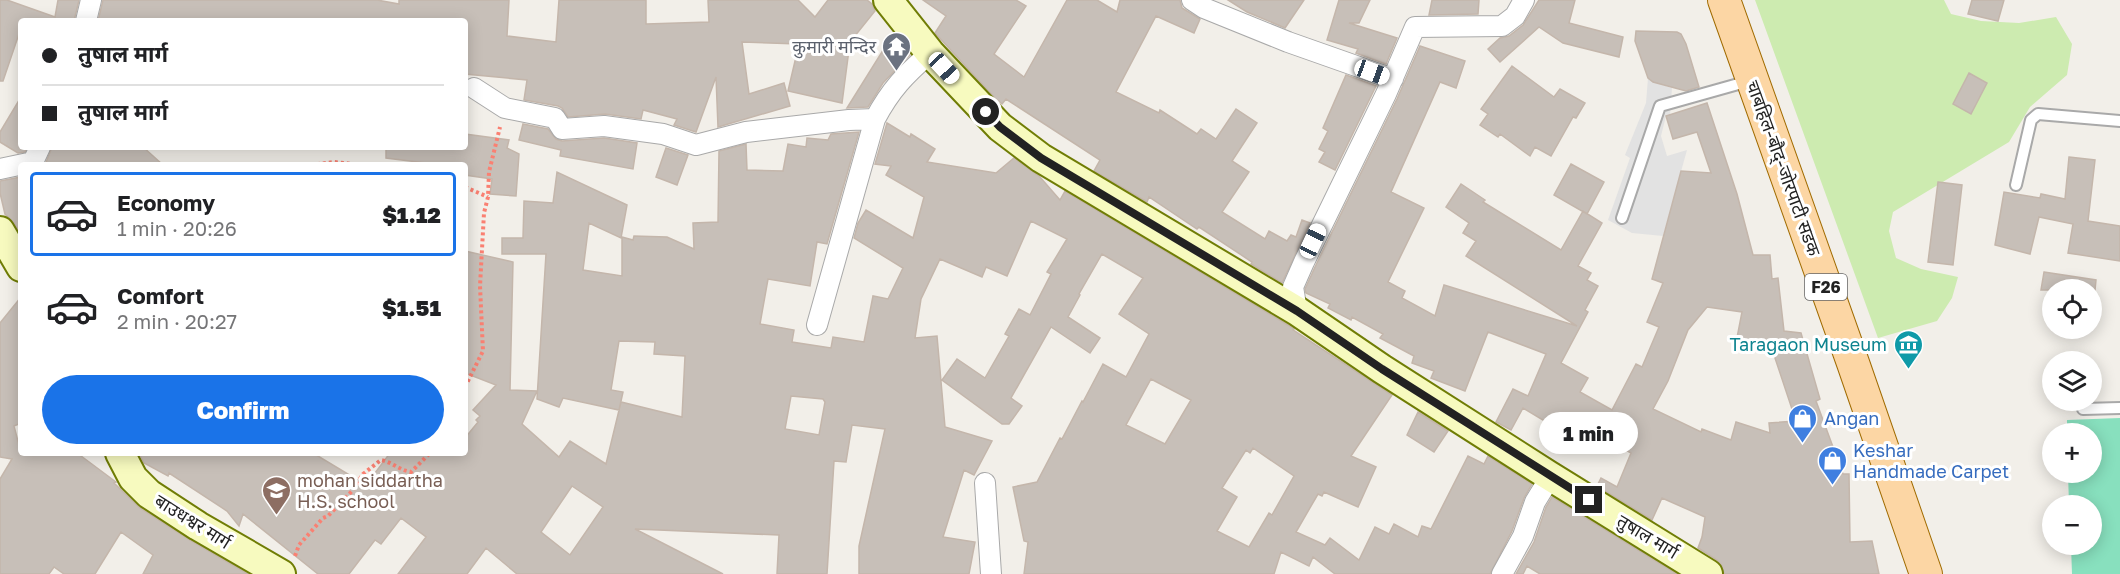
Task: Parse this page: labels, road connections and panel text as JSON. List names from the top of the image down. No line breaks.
{"streets":{"main road":["चाबहिल-बौद्-जोरपाटी सडक","F26"],"street":["बाउधश्वर मार्ग","तुषाल मार्ग"]},"places":{"temple":["कुमारी मन्दिर"],"museum":["Taragaon Museum"],"shop":["Angan","Keshar Handmade Carpet"],"school or university":["mohan siddartha H.S. school"]},"page":{"banner":["तुषाल मार्ग","तुषाल मार्ग"],"list":[{"name":"Economy","note":"1 min · 20:26","value":"$1.12"},{"name":"Comfort","note":"2 min · 20:27","value":"$1.51"}],"map_buttons":["+","−"],"buttons":"Confirm","bubble":"1 min"}}
